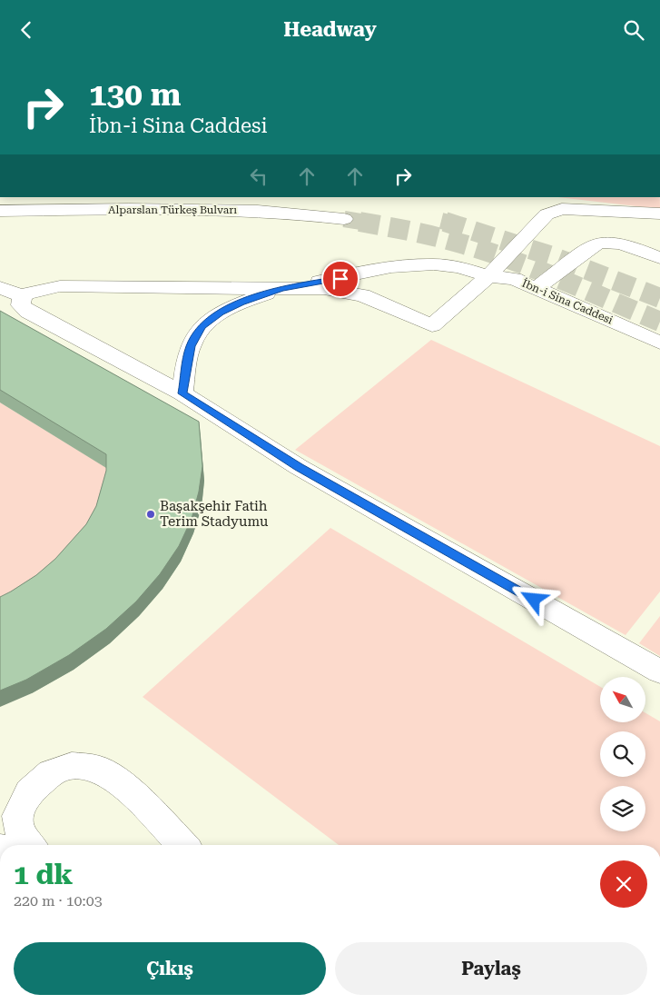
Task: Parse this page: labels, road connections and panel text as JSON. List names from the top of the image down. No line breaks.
{"streets":{"street":["Alparslan Türkeş Bulvarı","İbn-i Sina Caddesi"]},"places":["Başakşehir Fatih Terim Stadyumu"],"north":"top left","page":{"header":"Headway","turn":["130 m","İbn-i Sina Caddesi"],"heading":["1 dk","220 m · 10:03"],"buttons":["Çıkış","Paylaş"]}}
